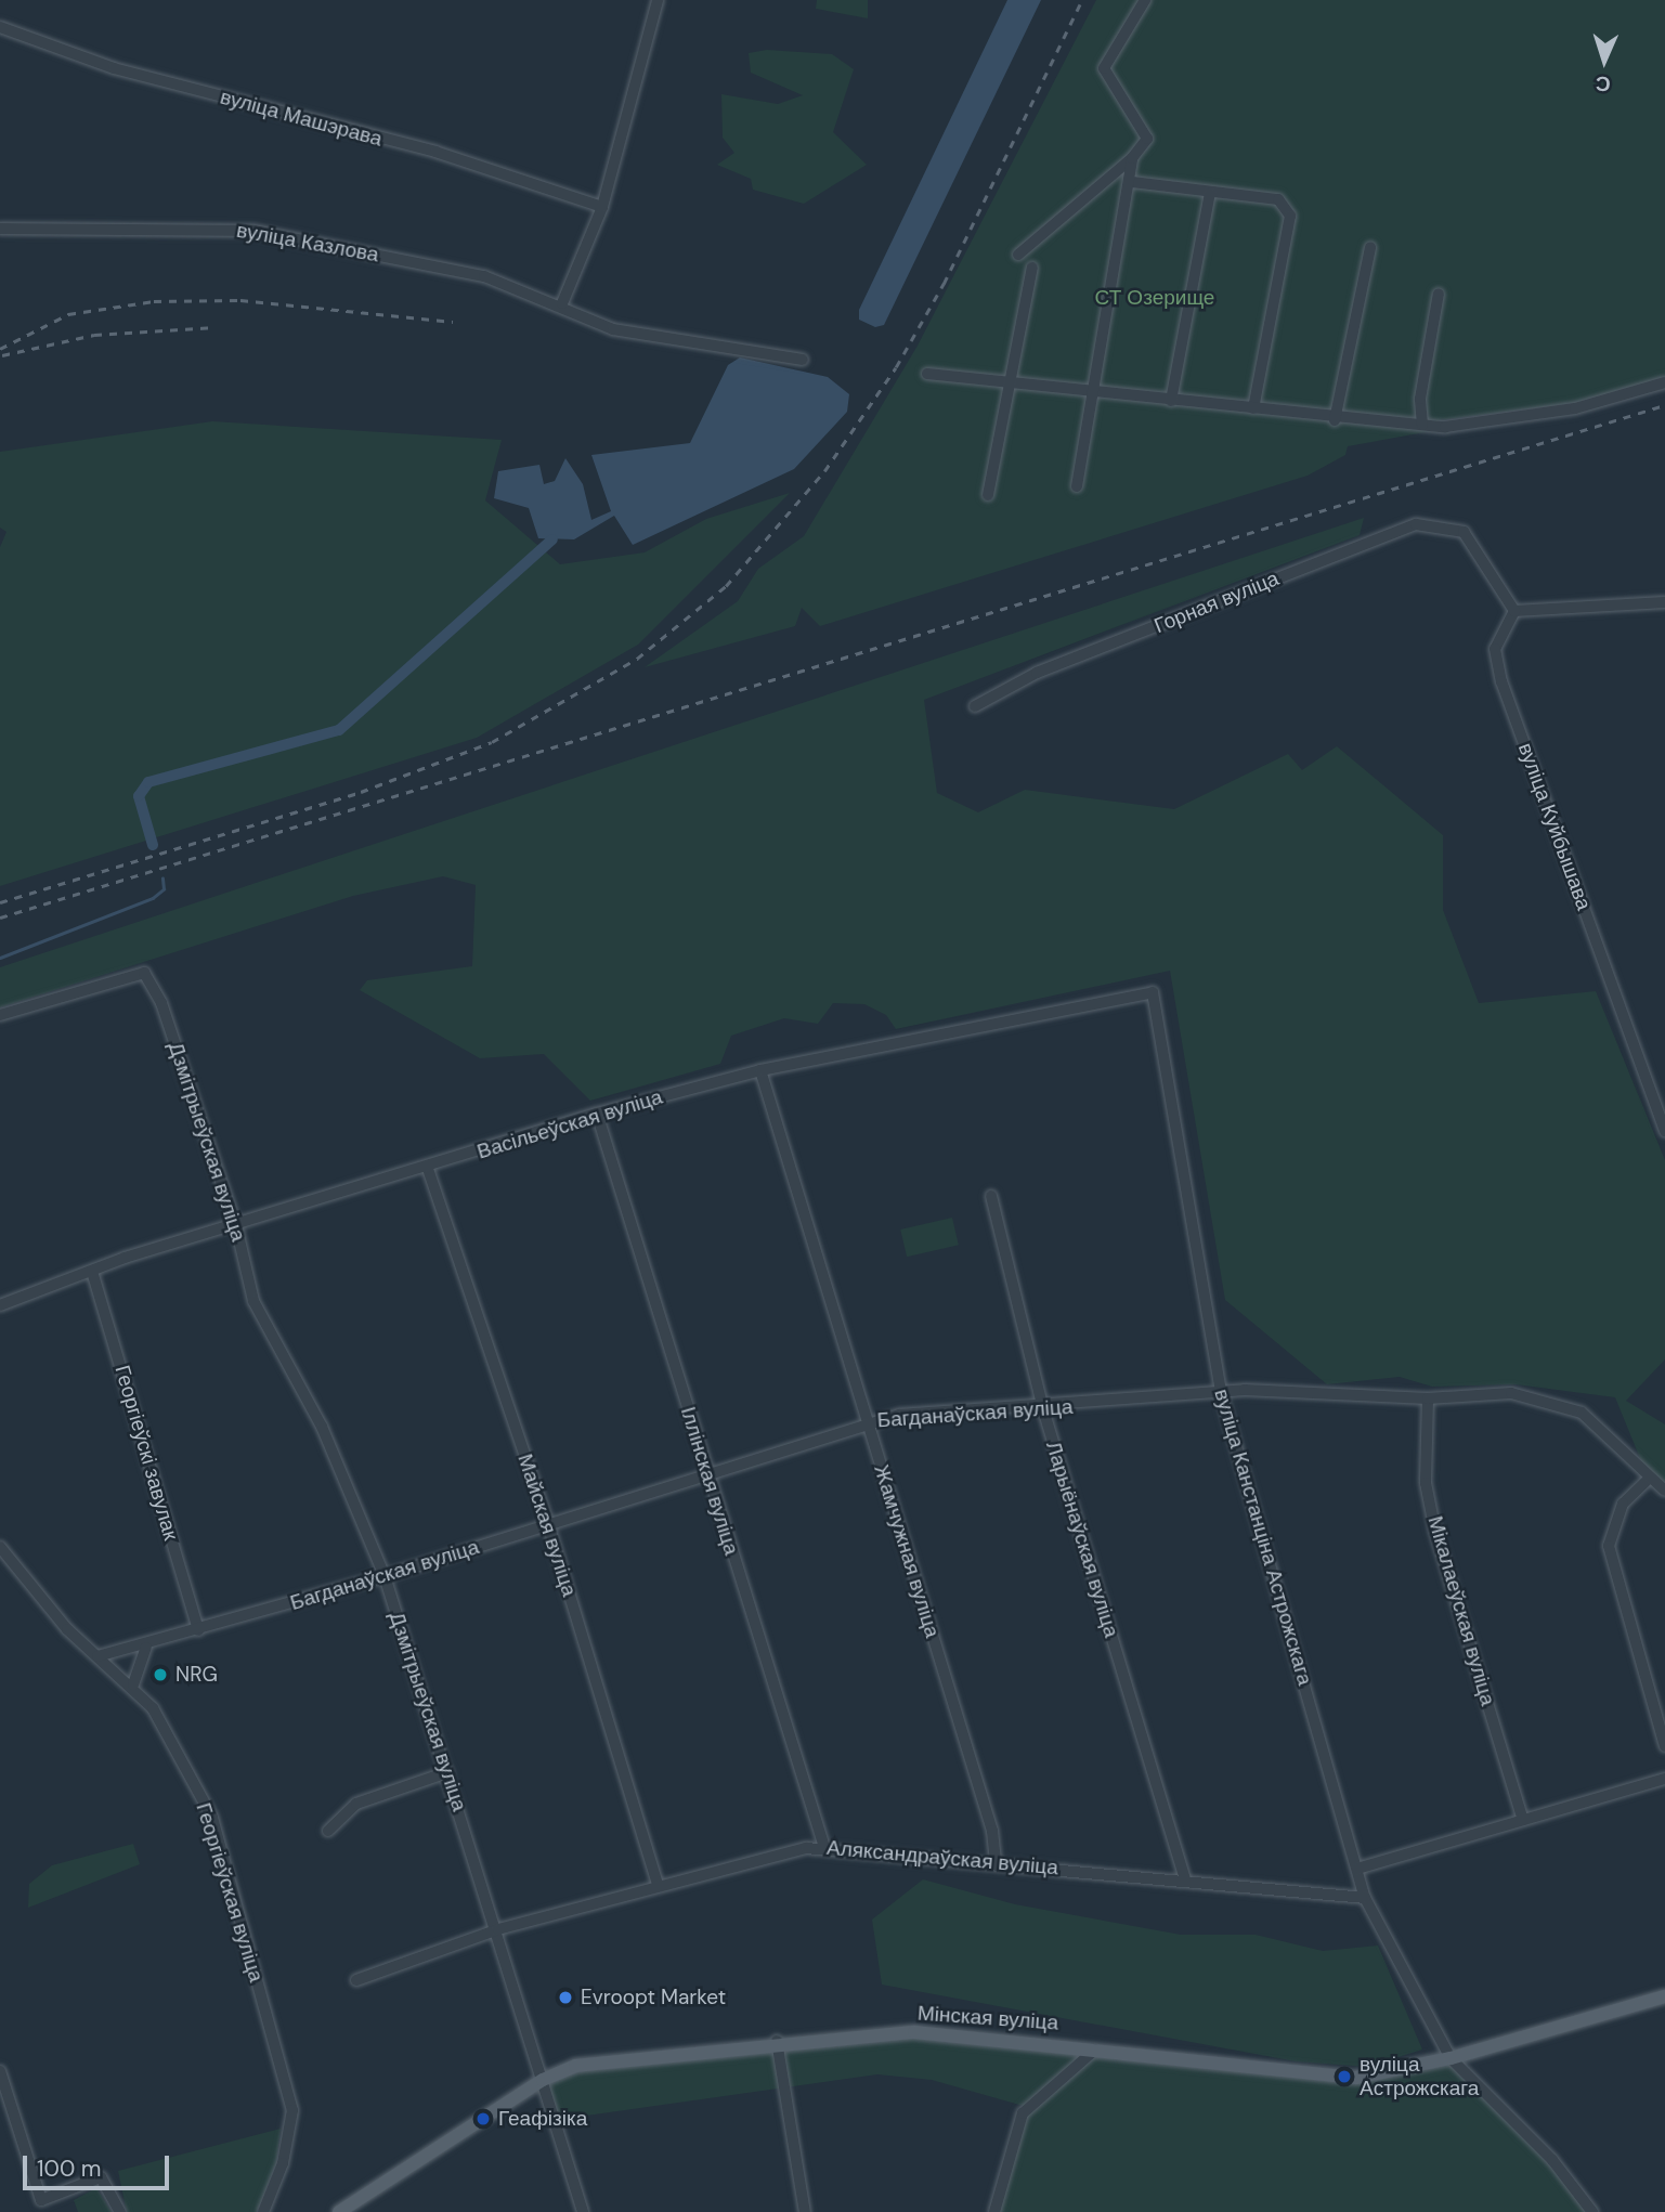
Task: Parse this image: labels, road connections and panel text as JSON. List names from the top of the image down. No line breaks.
{"streets":{"main road":["Мінская вуліца"],"street":["вуліца Машэрава","вуліца Казлова","Горная вуліца","вуліца Куйбышава","Васільеўская вуліца","Дзмітрыеўская вуліца","Багданаўская вуліца","Георгіеўскі завулак","Іллінская вуліца","Майская вуліца","вуліца Канстанціна Астрожскага","Ларыёнаўская вуліца","Жамчужная вуліца","Мікалаеўская вуліца","Аляксандраўская вуліца","Георгіеўская вуліца"]},"crossings":[["Горная вуліца","вуліца Куйбышава"],["Васільеўская вуліца","Дзмітрыеўская вуліца"],["Васільеўская вуліца","Георгіеўскі завулак"],["Васільеўская вуліца","Іллінская вуліца"],["Васільеўская вуліца","Майская вуліца"],["Васільеўская вуліца","вуліца Канстанціна Астрожскага"],["Васільеўская вуліца","Жамчужная вуліца"],["Дзмітрыеўская вуліца","Багданаўская вуліца"],["Дзмітрыеўская вуліца","Аляксандраўская вуліца"],["Дзмітрыеўская вуліца","Мінская вуліца"],["Багданаўская вуліца","Георгіеўскі завулак"],["Багданаўская вуліца","Іллінская вуліца"],["Багданаўская вуліца","Майская вуліца"],["Багданаўская вуліца","вуліца Канстанціна Астрожскага"],["Багданаўская вуліца","Ларыёнаўская вуліца"],["Багданаўская вуліца","Жамчужная вуліца"],["Багданаўская вуліца","Мікалаеўская вуліца"],["Багданаўская вуліца","Георгіеўская вуліца"],["Іллінская вуліца","Аляксандраўская вуліца"],["Майская вуліца","Аляксандраўская вуліца"],["вуліца Канстанціна Астрожскага","Аляксандраўская вуліца"],["вуліца Канстанціна Астрожскага","Мінская вуліца"],["Ларыёнаўская вуліца","Аляксандраўская вуліца"],["Жамчужная вуліца","Аляксандраўская вуліца"]],"parks":["СТ Озерище"],"places":["NRG","Evroopt Market","вуліца Астрожскага","Геафізіка"],"scale_bar":"100 m","north":"bottom"}
